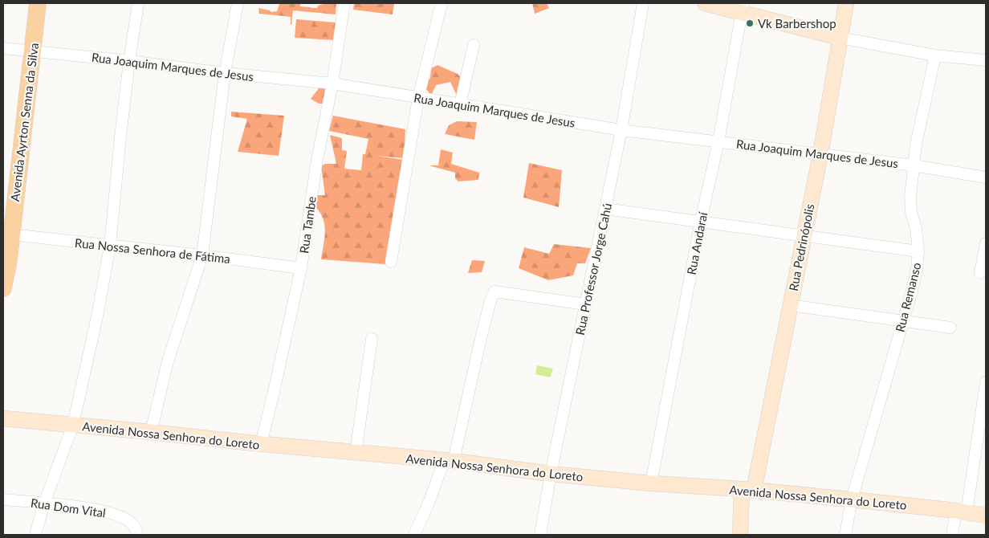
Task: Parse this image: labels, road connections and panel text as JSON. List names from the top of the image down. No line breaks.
{"streets":{"main road":["Avenida Ayrton Senna da Silva"],"street":["Rua Joaquim Marques de Jesus","Rua Tambe","Rua Andaraí","Rua Pedrinópolis","Rua Nossa Senhora de Fátima","Rua Professor Jorge Cahú","Rua Remanso","Avenida Nossa Senhora do Loreto","Rua Dom Vital"]},"crossings":[["Rua Joaquim Marques de Jesus","Avenida Ayrton Senna da Silva"],["Rua Joaquim Marques de Jesus","Rua Tambe"],["Rua Joaquim Marques de Jesus","Rua Andaraí"],["Rua Joaquim Marques de Jesus","Rua Pedrinópolis"],["Rua Joaquim Marques de Jesus","Rua Professor Jorge Cahú"],["Rua Joaquim Marques de Jesus","Rua Remanso"],["Avenida Ayrton Senna da Silva","Rua Nossa Senhora de Fátima"],["Rua Tambe","Rua Nossa Senhora de Fátima"],["Rua Tambe","Avenida Nossa Senhora do Loreto"],["Rua Andaraí","Avenida Nossa Senhora do Loreto"],["Rua Pedrinópolis","Avenida Nossa Senhora do Loreto"],["Rua Professor Jorge Cahú","Avenida Nossa Senhora do Loreto"],["Rua Remanso","Avenida Nossa Senhora do Loreto"]],"places":["Vk Barbershop"]}
